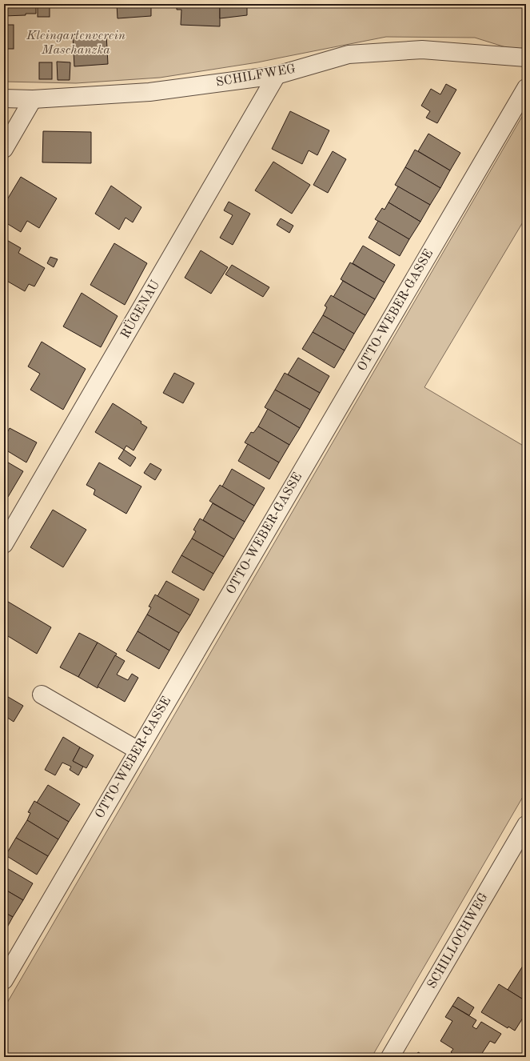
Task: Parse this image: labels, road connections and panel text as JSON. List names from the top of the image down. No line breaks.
{"streets":{"street":["SCHILFWEG","RÜGENAU","OTTO-WEBER-GASSE","SCHILLOCHWEG"]},"crossings":[["SCHILFWEG","RÜGENAU"]],"parks":["Kleingartenverein Maschanzka"]}
